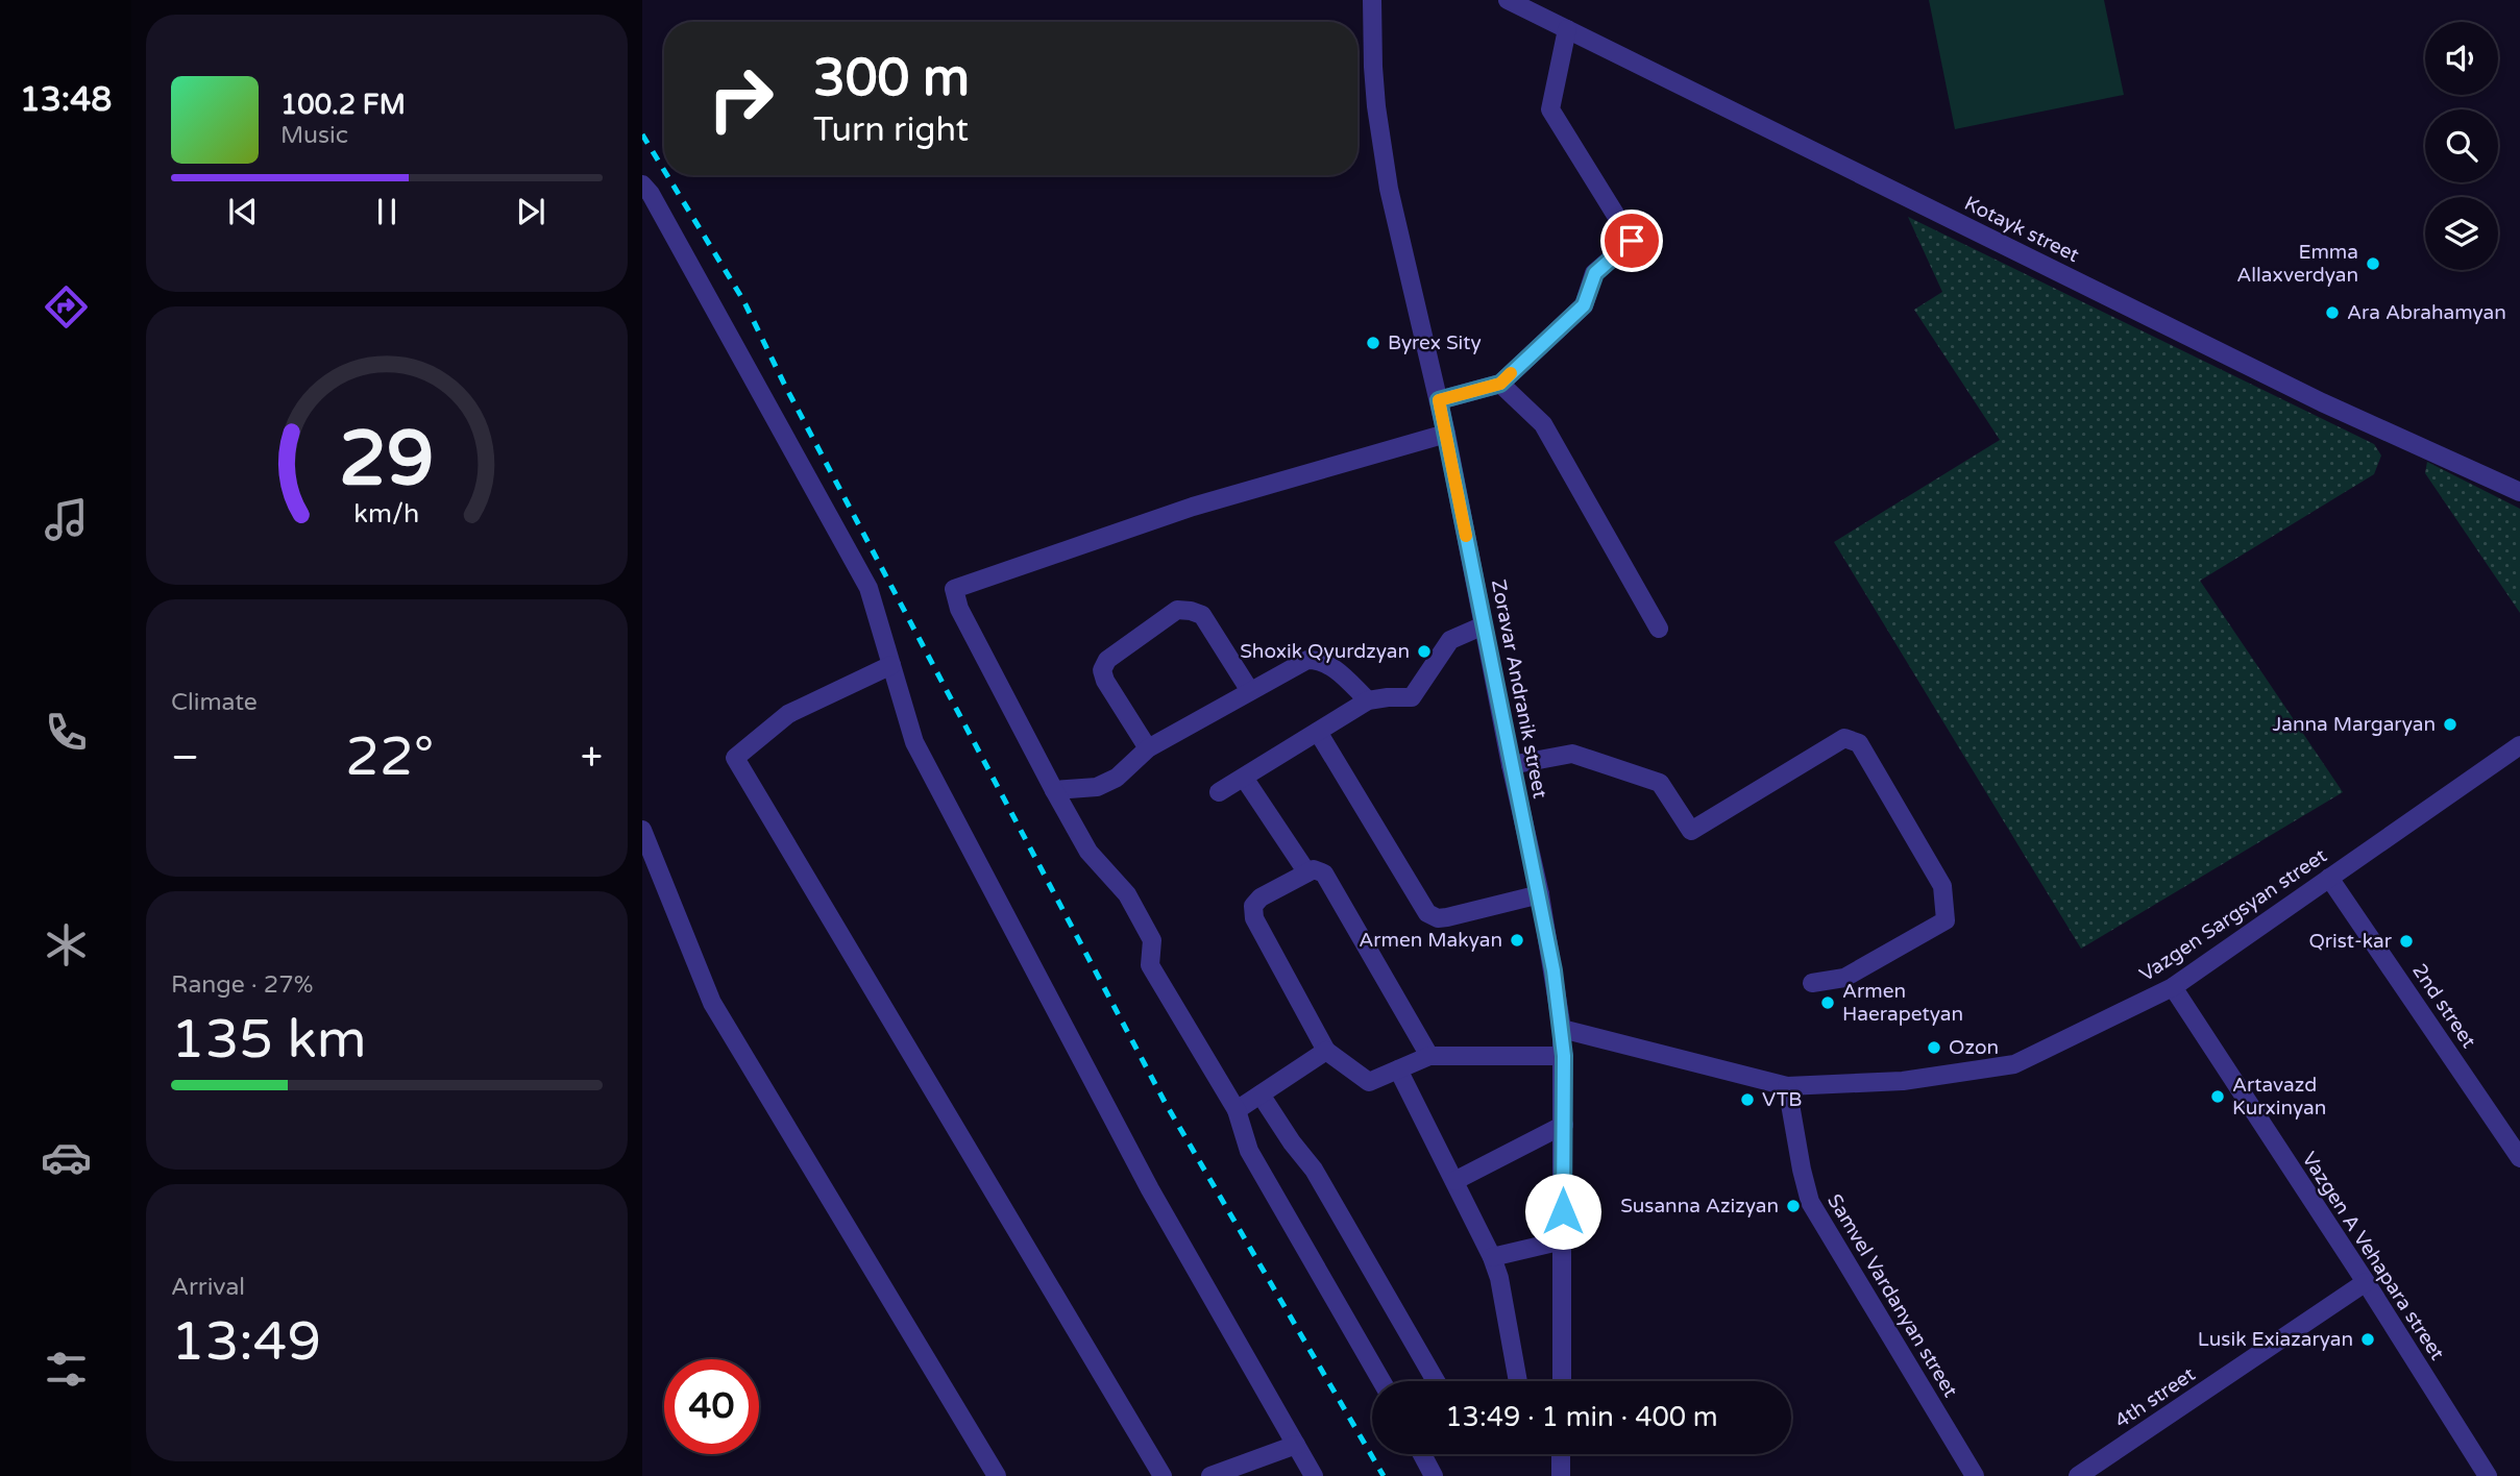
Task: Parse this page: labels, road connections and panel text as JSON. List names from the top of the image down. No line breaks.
{"streets":{"street":["Kotayk street","Zoravar Andranik street","Vazgen Sargsyan street","2nd street","Vazgen A Vehapara street","Samvel Vardanyan street","4th street"]},"crossings":[["Zoravar Andranik street","Vazgen Sargsyan street"],["Vazgen Sargsyan street","2nd street"],["Vazgen Sargsyan street","Vazgen A Vehapara street"],["Vazgen Sargsyan street","Samvel Vardanyan street"],["Vazgen A Vehapara street","4th street"]],"places":["Emma Allaxverdyan","Ara Abrahamyan","Byrex Sity","Shoxik Qyurdzyan","Janna Margaryan","Armen Makyan","Qrist-kar","Armen Haerapetyan","Ozon","Artavazd Kurxinyan","VTB","Susanna Azizyan","Lusik Exiazaryan"],"page":{"tabs":"13:48","turn":["300 m","Turn right"],"song":["100.2 FM","Music"],"tile":["Climate",["Range · 27%","135 km"],["Arrival","13:49"]],"heat":["−","22°","+"],"limit":"40","trip":"13:49 · 1 min · 400 m","gauge":["29","km/h"]}}
